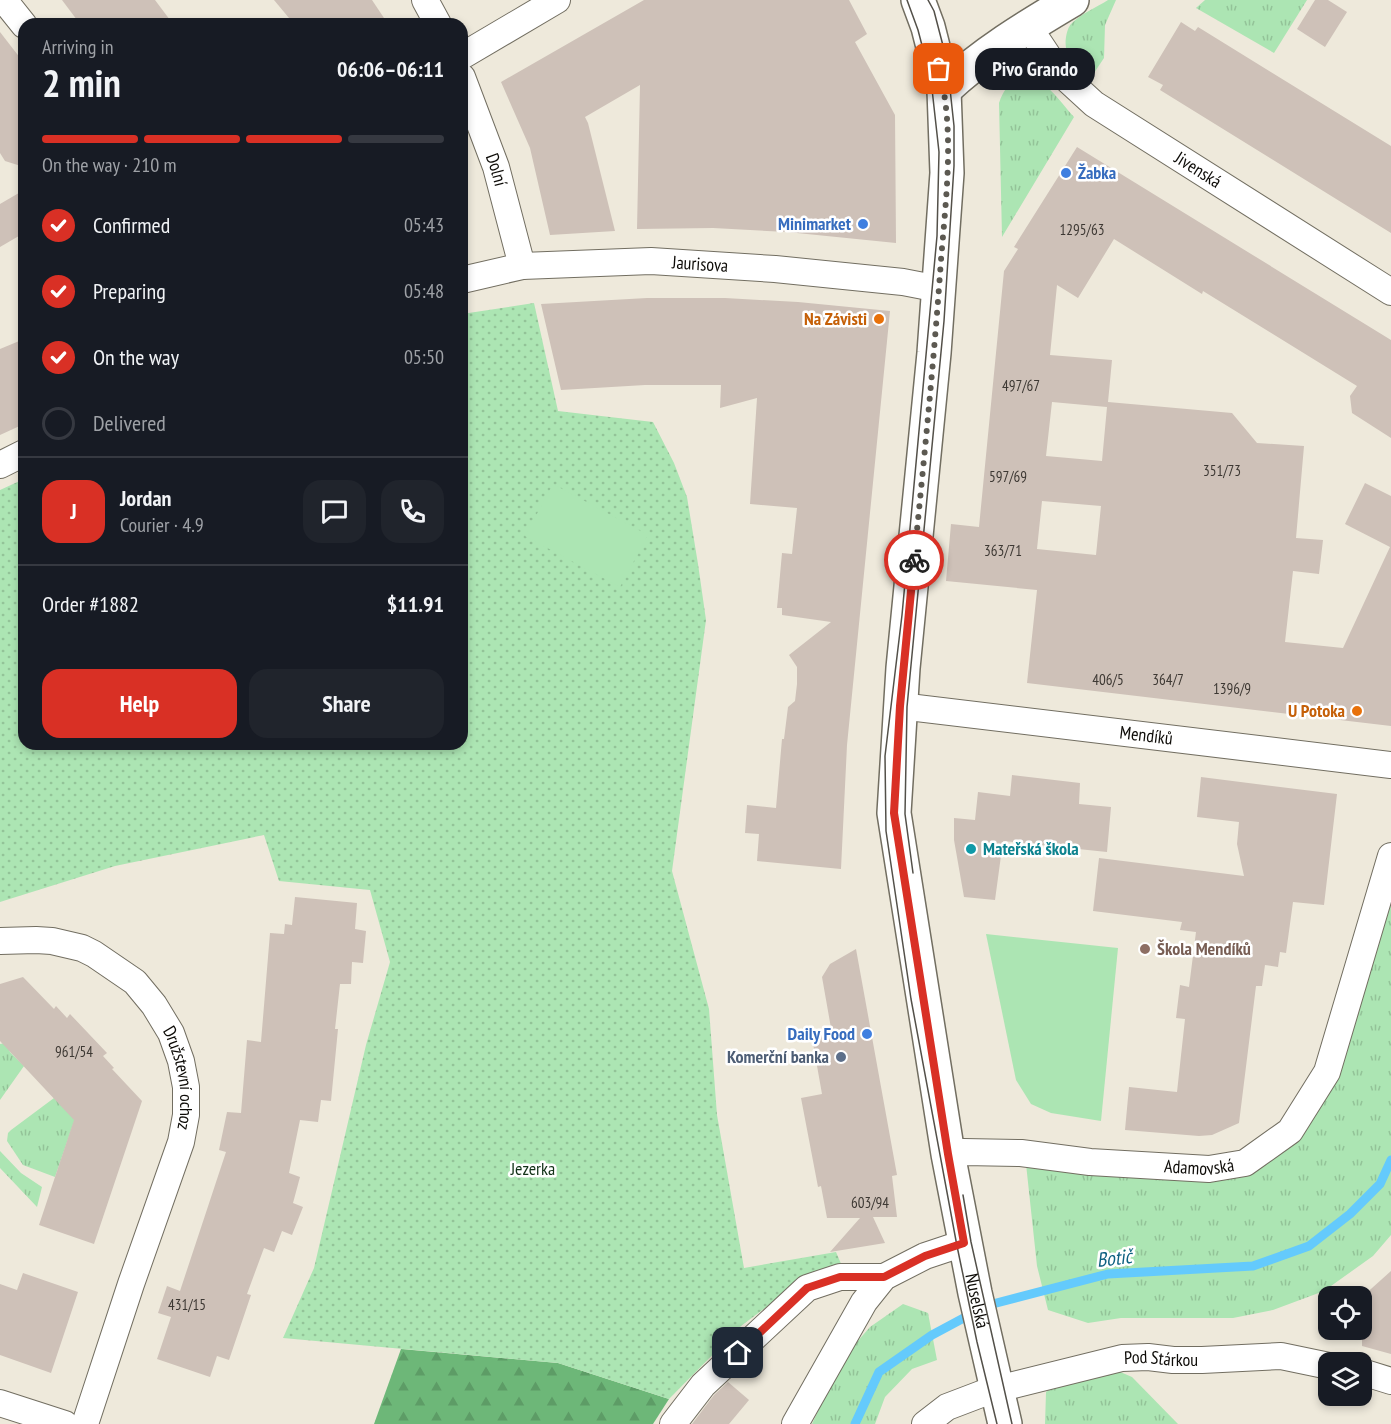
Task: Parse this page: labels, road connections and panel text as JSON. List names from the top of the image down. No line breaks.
{"streets":{"street":["Dolní","Jivenská","Jaurisova","Mendíků","Družstevní ochoz","Adamovská","Nuselská","Pod Stárkou"]},"crossings":[["Dolní","Jaurisova"],["Jaurisova","Nuselská"],["Mendíků","Nuselská"],["Adamovská","Nuselská"],["Nuselská","Pod Stárkou"]],"water":["Botič"],"parks":["Jezerka"],"places":["Pivo Grando","Žabka","Minimarket","Na Závisti","U Potoka","Mateřská škola","Škola Mendíků","Daily Food","Komerční banka"],"house_numbers":["1295/63","497/67","351/73","597/69","363/71","406/5","364/7","1396/9","961/54","603/94","431/15"],"page":{"heading":["2 min","Arriving in","06:06–06:11"],"panel":["Jordan","Courier · 4.9","Order #1882","$11.91"],"bubble":"Pivo Grando","bar":"On the way · 210 m","list":[["Confirmed","05:43"],["Preparing","05:48"],["On the way","05:50"],"Delivered"],"round":"J","buttons":["Help","Share"]}}
